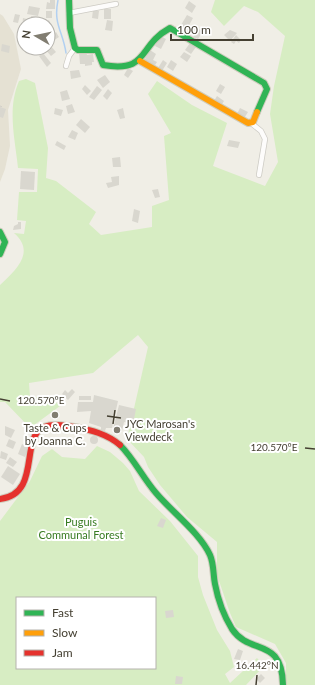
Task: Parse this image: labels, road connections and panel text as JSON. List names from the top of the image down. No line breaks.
{"parks":["Puguis Communal Forest"],"places":["Taste & Cups by Joanna C.","JYC Marosan's Viewdeck"],"legend":["Fast","Slow","Jam"],"scale_bar":"100 m","north":"left","coordinates":["120.570°E","16.442°N"]}
